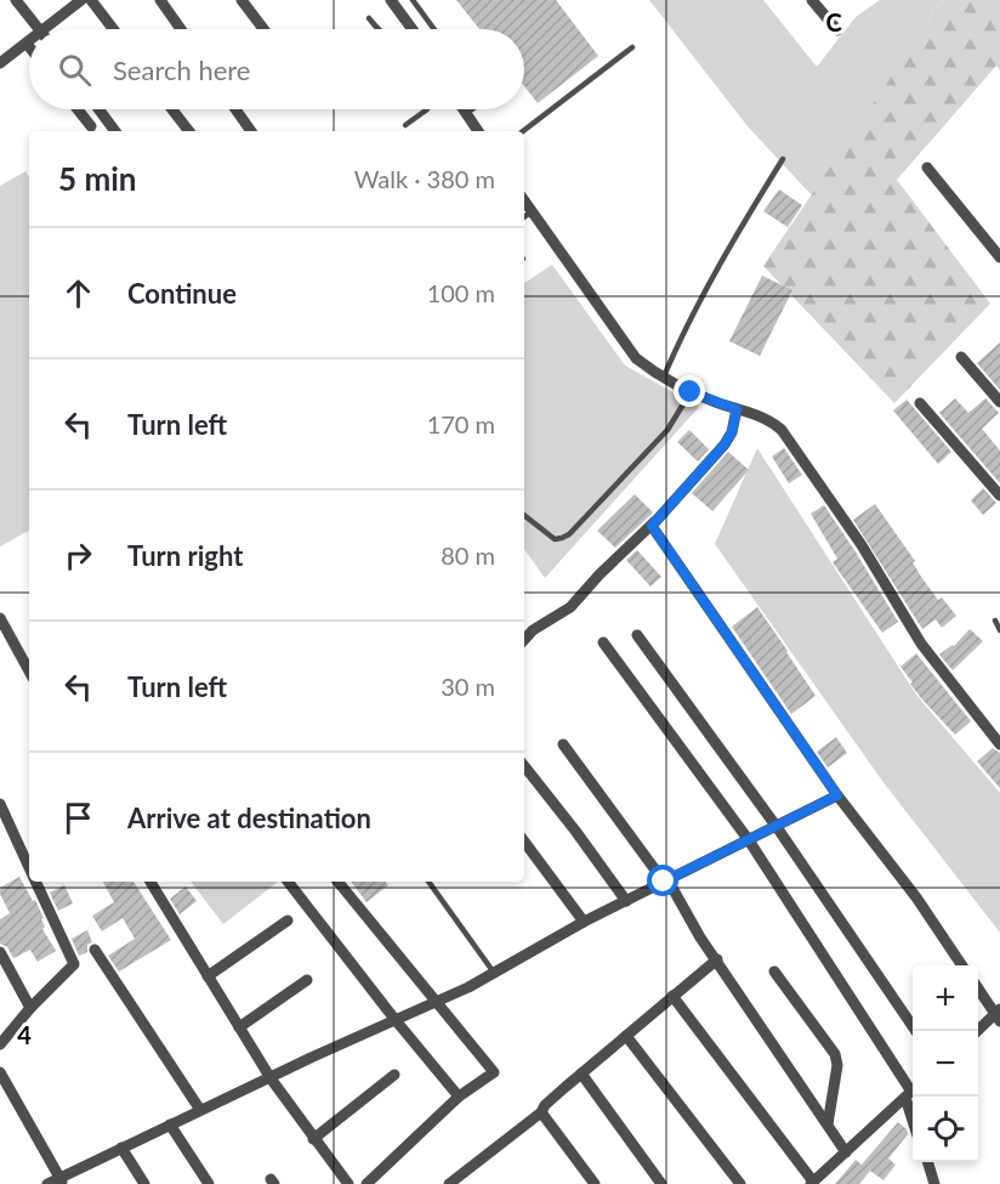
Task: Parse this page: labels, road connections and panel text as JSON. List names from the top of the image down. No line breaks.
{"page":{"search":"Search here","heading":["5 min","Walk · 380 m"],"list":[["Continue","100 m"],["Turn left","170 m"],["Turn right","80 m"],["Turn left","30 m"],"Arrive at destination"],"map_buttons":["+","−"]},"grid":{"columns":["C"],"rows":["4"]}}
